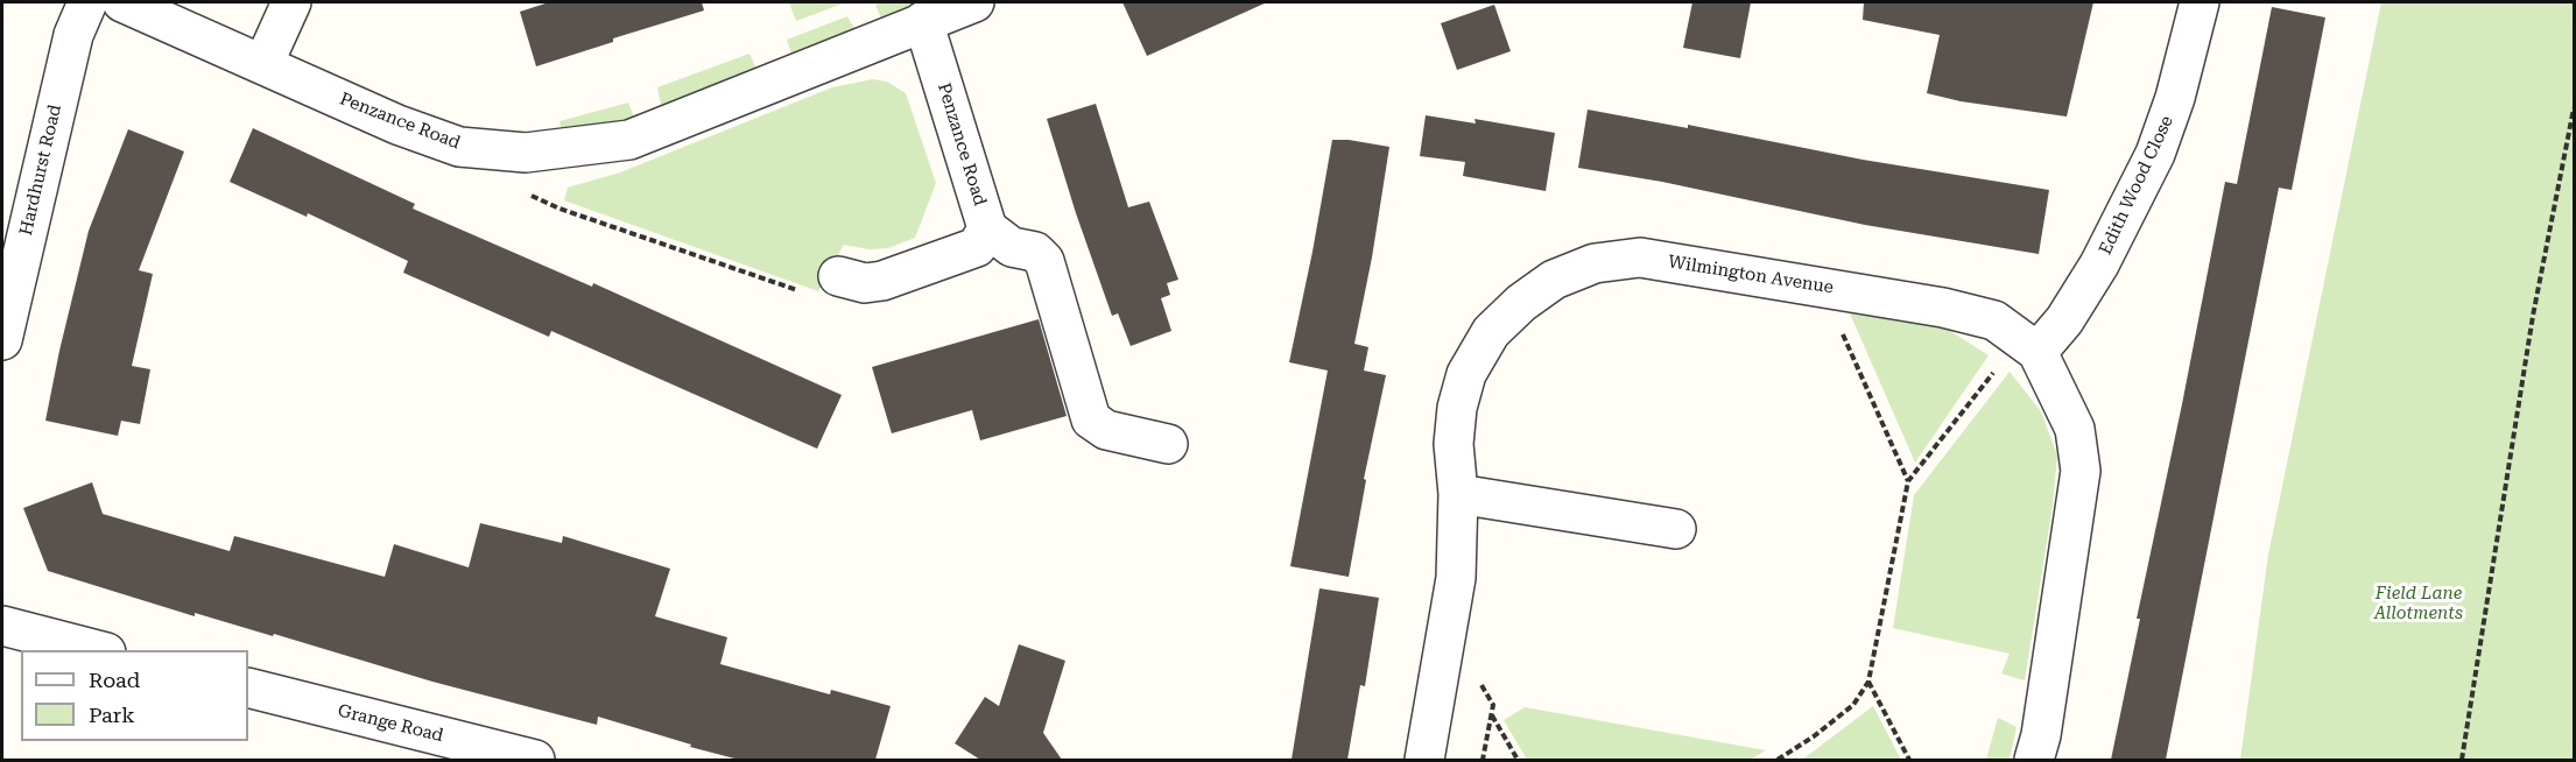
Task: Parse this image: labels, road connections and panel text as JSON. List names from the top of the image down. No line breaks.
{"streets":{"street":["Penzance Road","Hardhurst Road","Edith Wood Close","Wilmington Avenue","Grange Road"]},"crossings":[["Edith Wood Close","Wilmington Avenue"]],"parks":["Field Lane Allotments"],"legend":["Road","Park"]}
